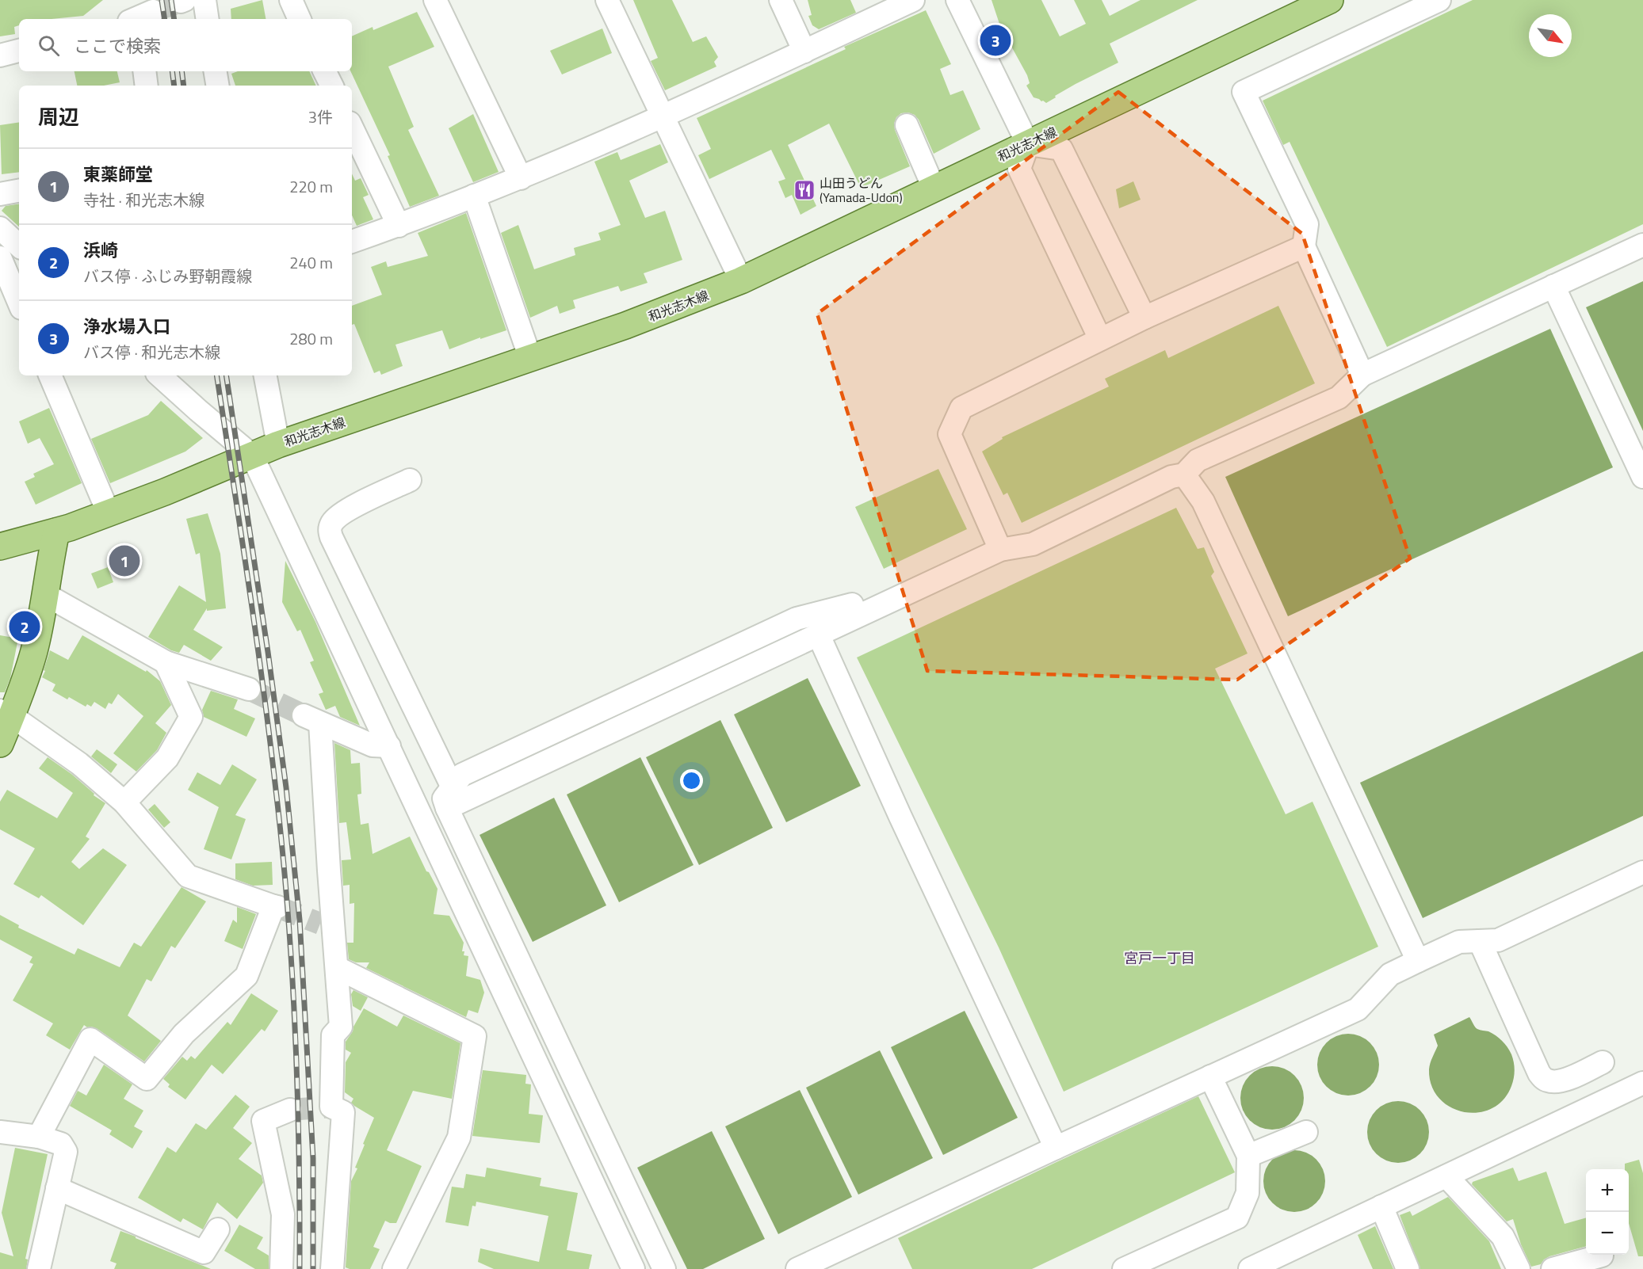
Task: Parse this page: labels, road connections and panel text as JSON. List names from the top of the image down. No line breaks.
{"streets":{"main road":["和光志木線"]},"districts":["宮戸一丁目"],"places":{"restaurant":["山田うどん (Yamada-Udon)"]},"north":"bottom right","page":{"search":"ここで検索","pins":["3","1","2"],"heading":["周辺","3件"],"list":[{"mark":"1","name":"東薬師堂","note":"寺社 · 和光志木線","value":"220 m"},{"mark":"2","name":"浜崎","note":"バス停 · ふじみ野朝霞線","value":"240 m"},{"mark":"3","name":"浄水場入口","note":"バス停 · 和光志木線","value":"280 m"}],"map_buttons":["+","−"]}}
